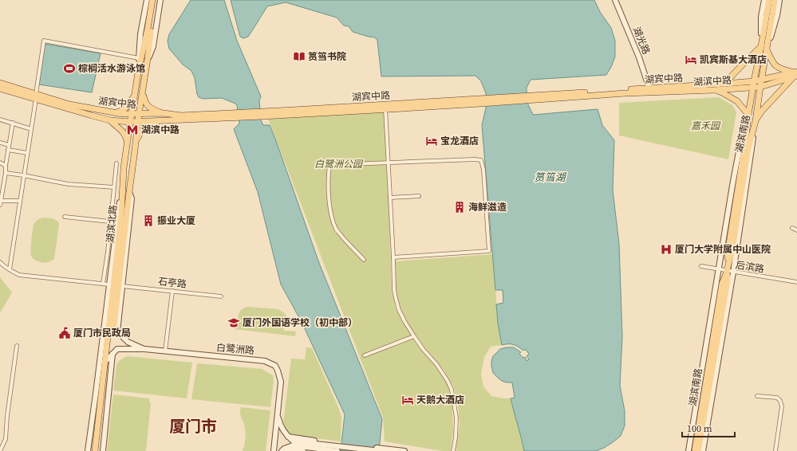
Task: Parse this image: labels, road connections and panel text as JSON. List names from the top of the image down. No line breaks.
{"streets":{"main road":["湖光路","湖宾中路","湖滨中路","湖滨南路","湖滨北路","白鹭洲路"],"street":["后滨路","石亭路"]},"crossings":[["湖光路","湖宾中路"],["湖宾中路","湖滨中路"],["湖宾中路","湖滨南路"],["湖宾中路","湖滨北路"],["湖滨中路","湖滨南路"],["湖滨南路","后滨路"],["湖滨北路","白鹭洲路"]],"districts":["厦门市"],"water":["筼筜湖"],"parks":["嘉禾园","白鹭洲公园"],"places":{"library":["筼筜书院"],"hotel":["凯宾斯基大酒店","宝龙酒店","天鹅大酒店"],"sports":["棕榈活水游泳馆"],"metro station":["湖滨中路"],"building":["海鲜滋造","振业大厦"],"hospital":["厦门大学附属中山医院"],"school or university":["厦门外国语学校（初中部）"],"public building":["厦门市民政局"]},"scale_bar":"100 m"}
